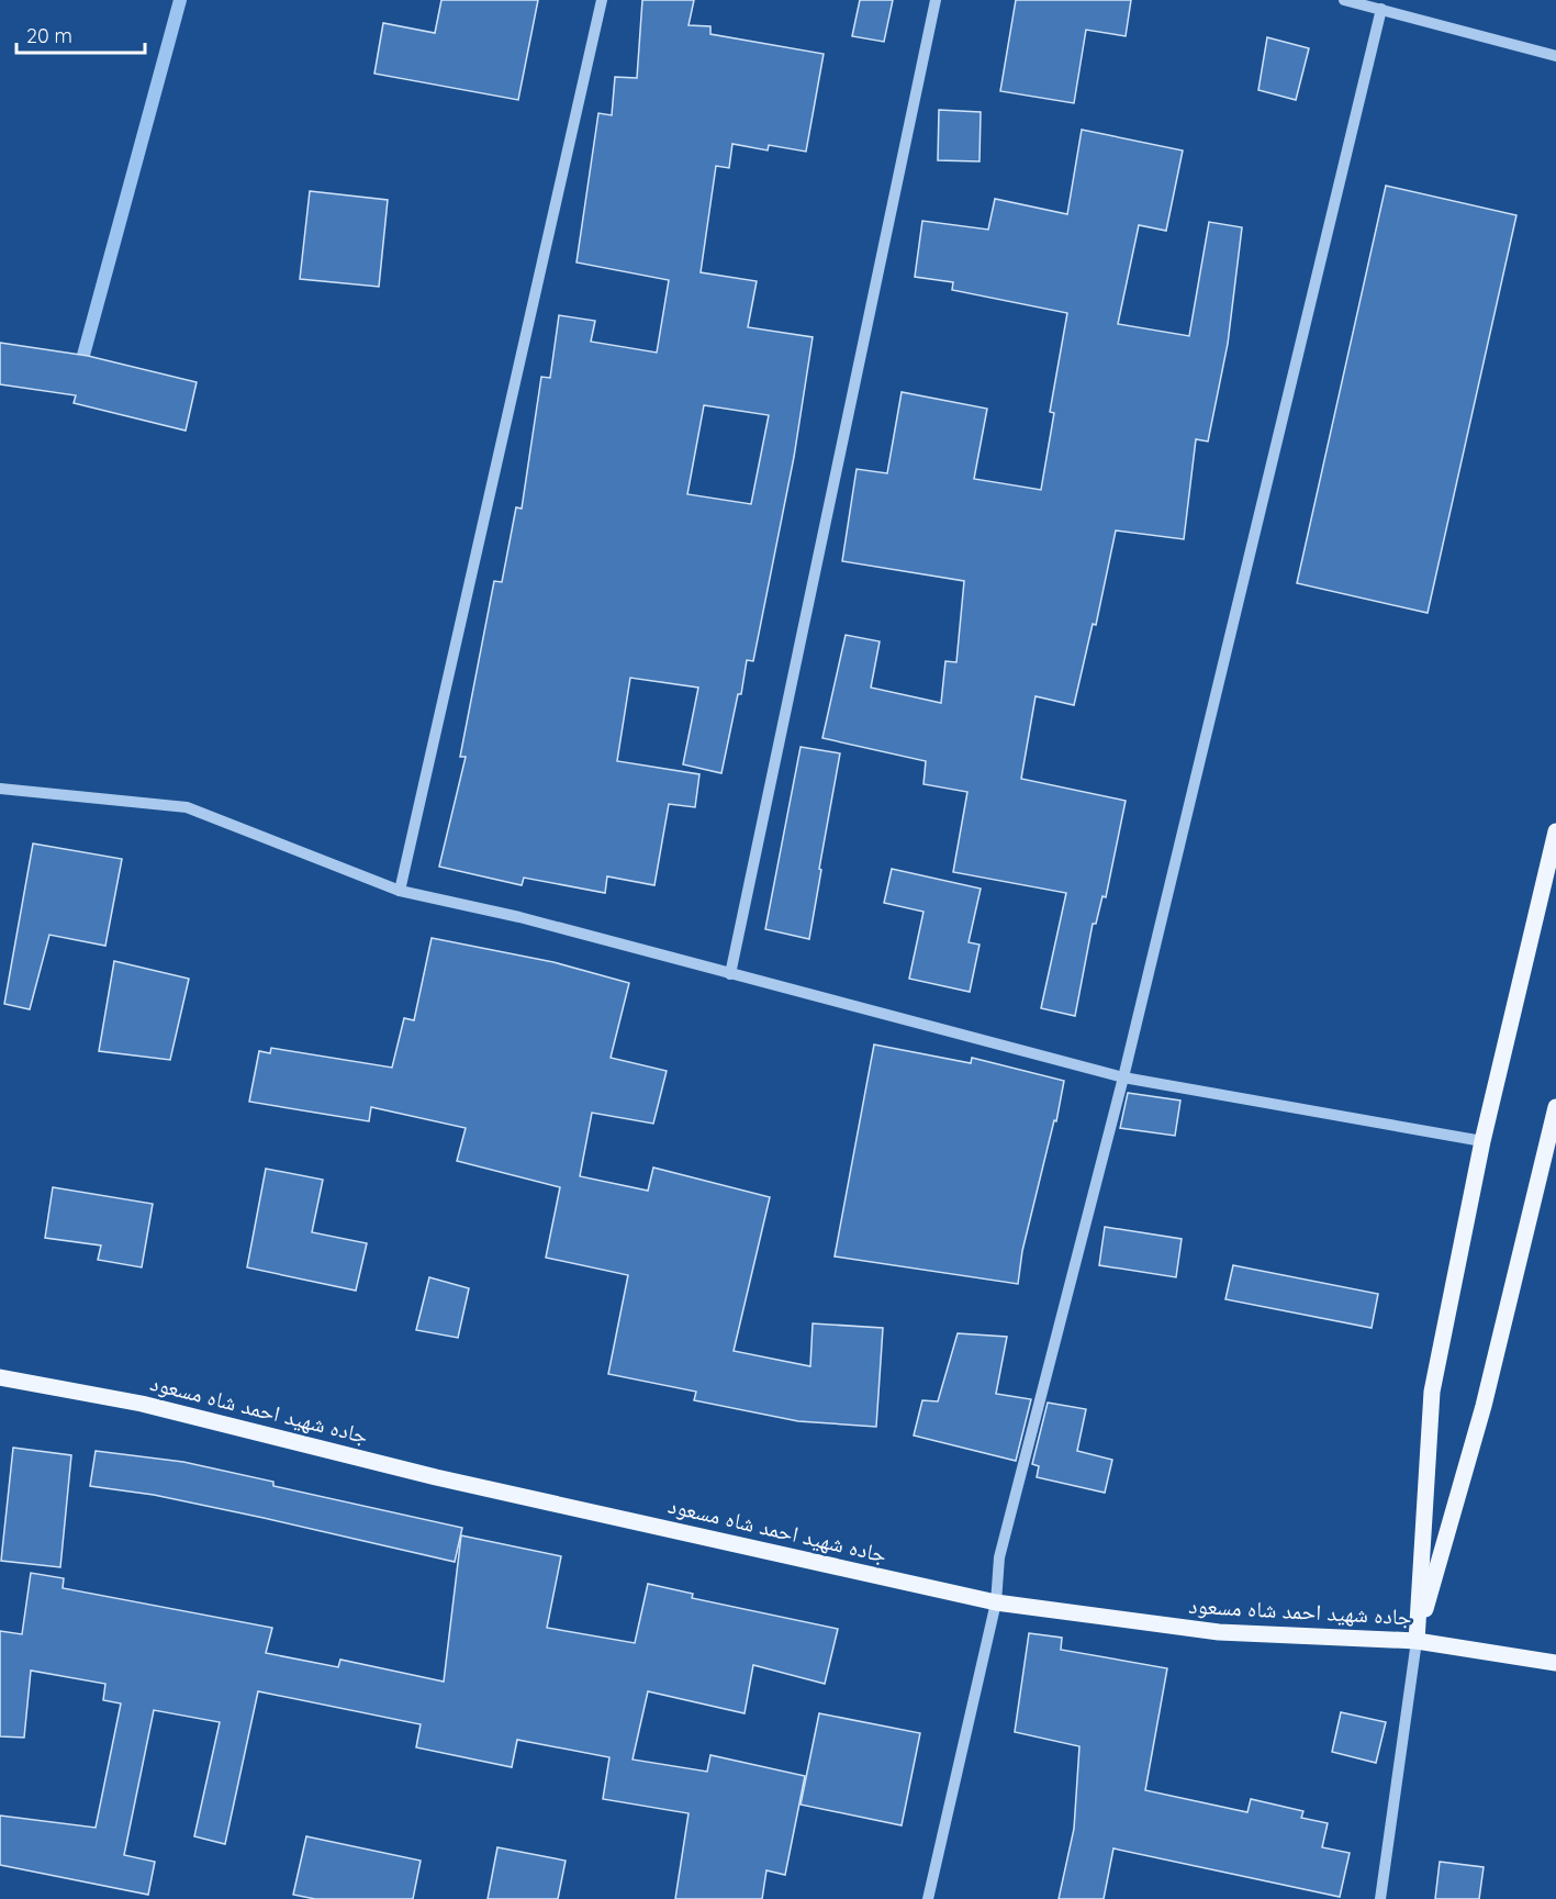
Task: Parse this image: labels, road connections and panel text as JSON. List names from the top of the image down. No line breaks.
{"streets":{"main road":["جاده شهيد احمد شاه مسعود"]},"scale_bar":"20 m"}
